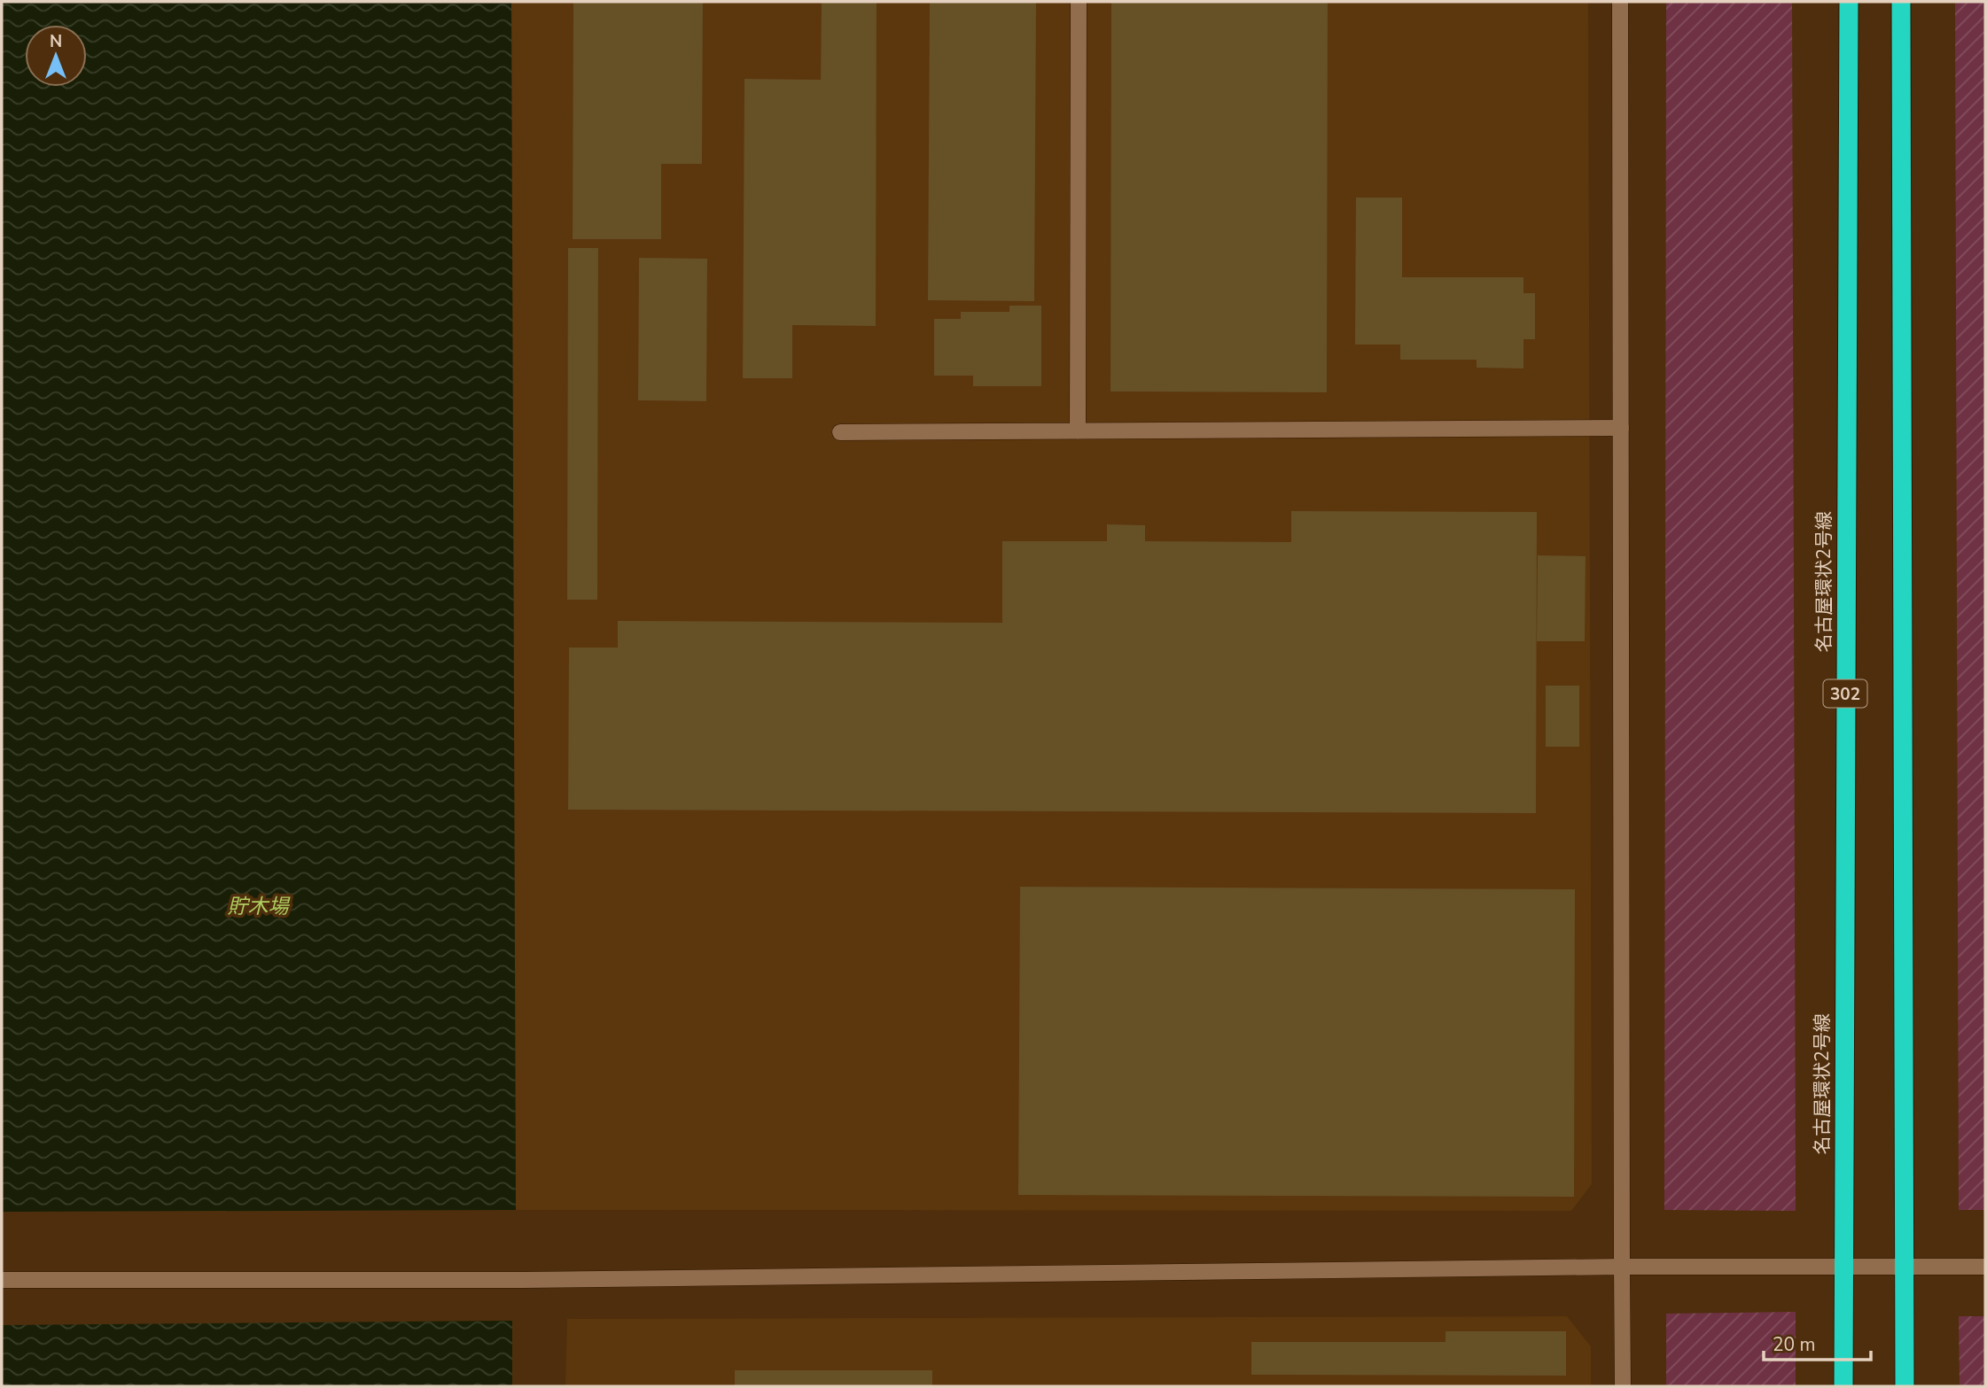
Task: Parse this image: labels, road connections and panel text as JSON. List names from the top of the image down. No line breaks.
{"streets":{"highway":["名古屋環状2号線","302"]},"water":["貯木場"],"scale_bar":"20 m","north":"top"}
